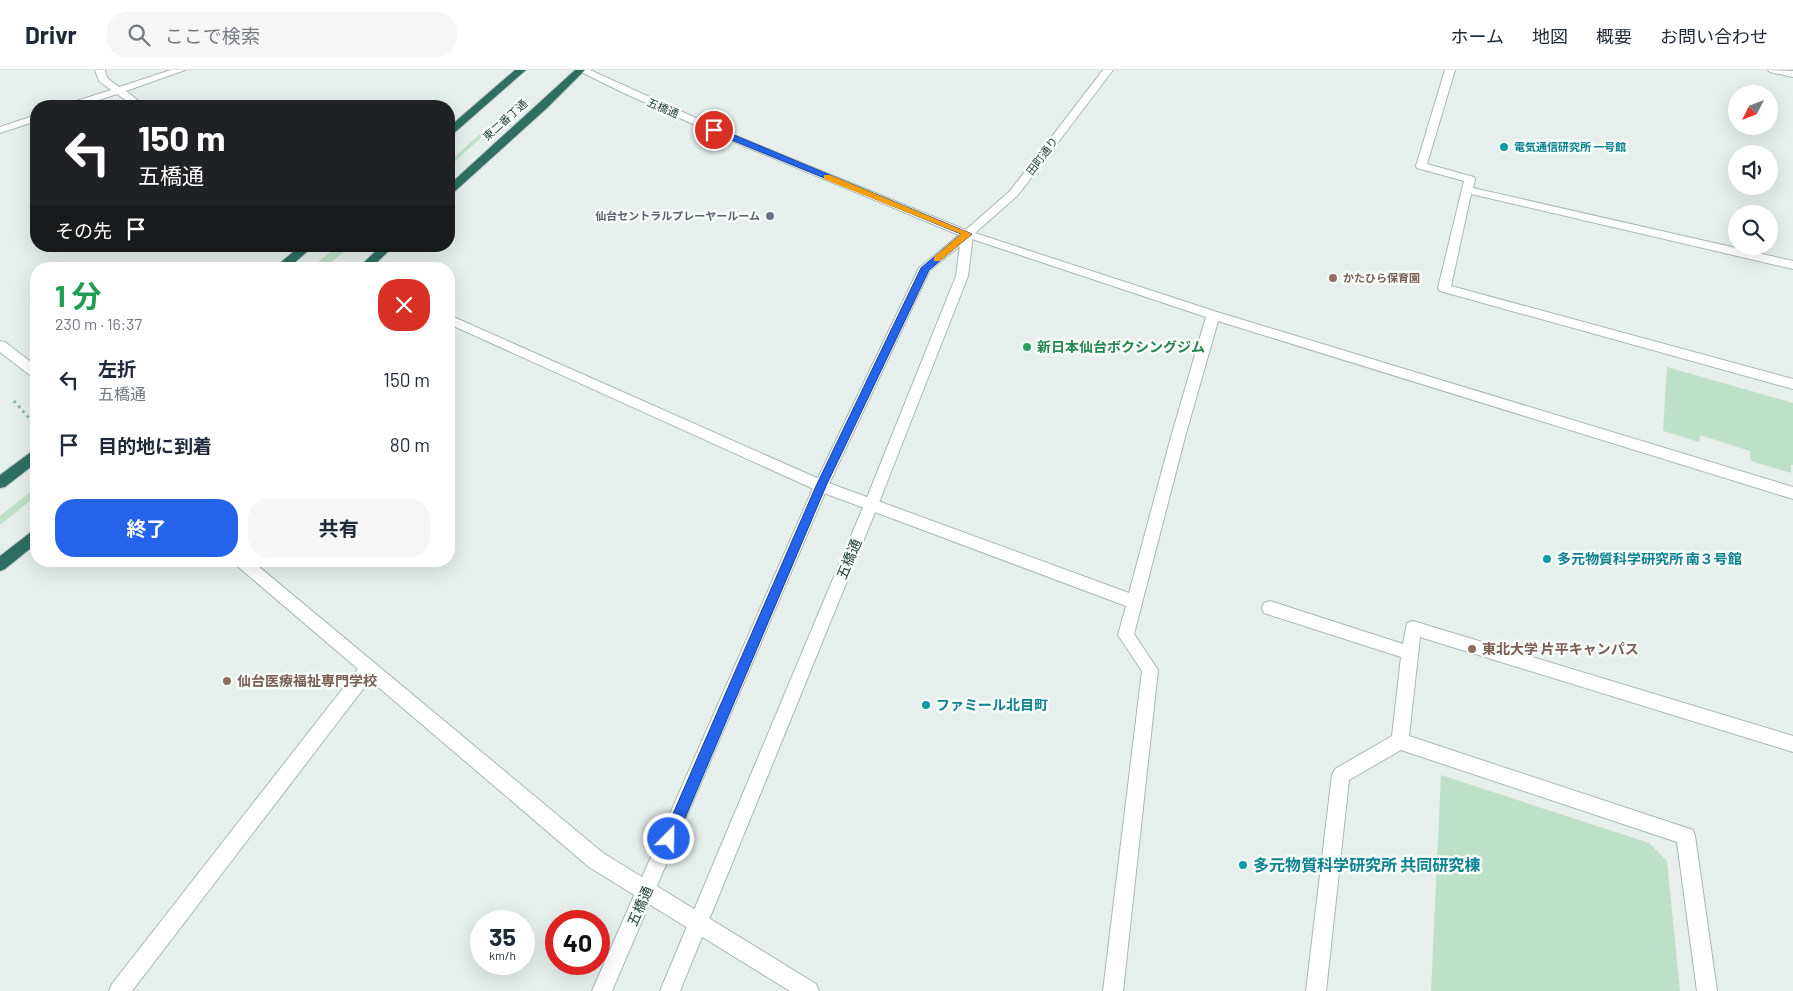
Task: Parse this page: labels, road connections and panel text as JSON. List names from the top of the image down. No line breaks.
{"streets":{"highway":["東二番丁通"],"street":["五橋通","田町通り"]},"crossings":[["五橋通","東二番丁通"],["五橋通","田町通り"]],"places":["電気通信研究所 一号館","仙台セントラルプレーヤールーム","かたひら保育園","新日本仙台ボクシングジム","多元物質科学研究所 南３号館","東北大学 片平キャンパス","仙台医療福祉専門学校","ファミール北目町","多元物質科学研究所 共同研究棟"],"north":"bottom left","page":{"header":"Drivr","search":"ここで検索","nav":["ホーム","地図","概要","お問い合わせ"],"turn":["150 m","五橋通"],"then":"その先","heading":["1 分","230 m · 16:37"],"list":[{"name":"左折","note":"五橋通","value":"150 m"},{"name":"目的地に到着","value":"80 m"}],"buttons":["終了","共有"],"speed":"35 km/h","limit":"40"}}
